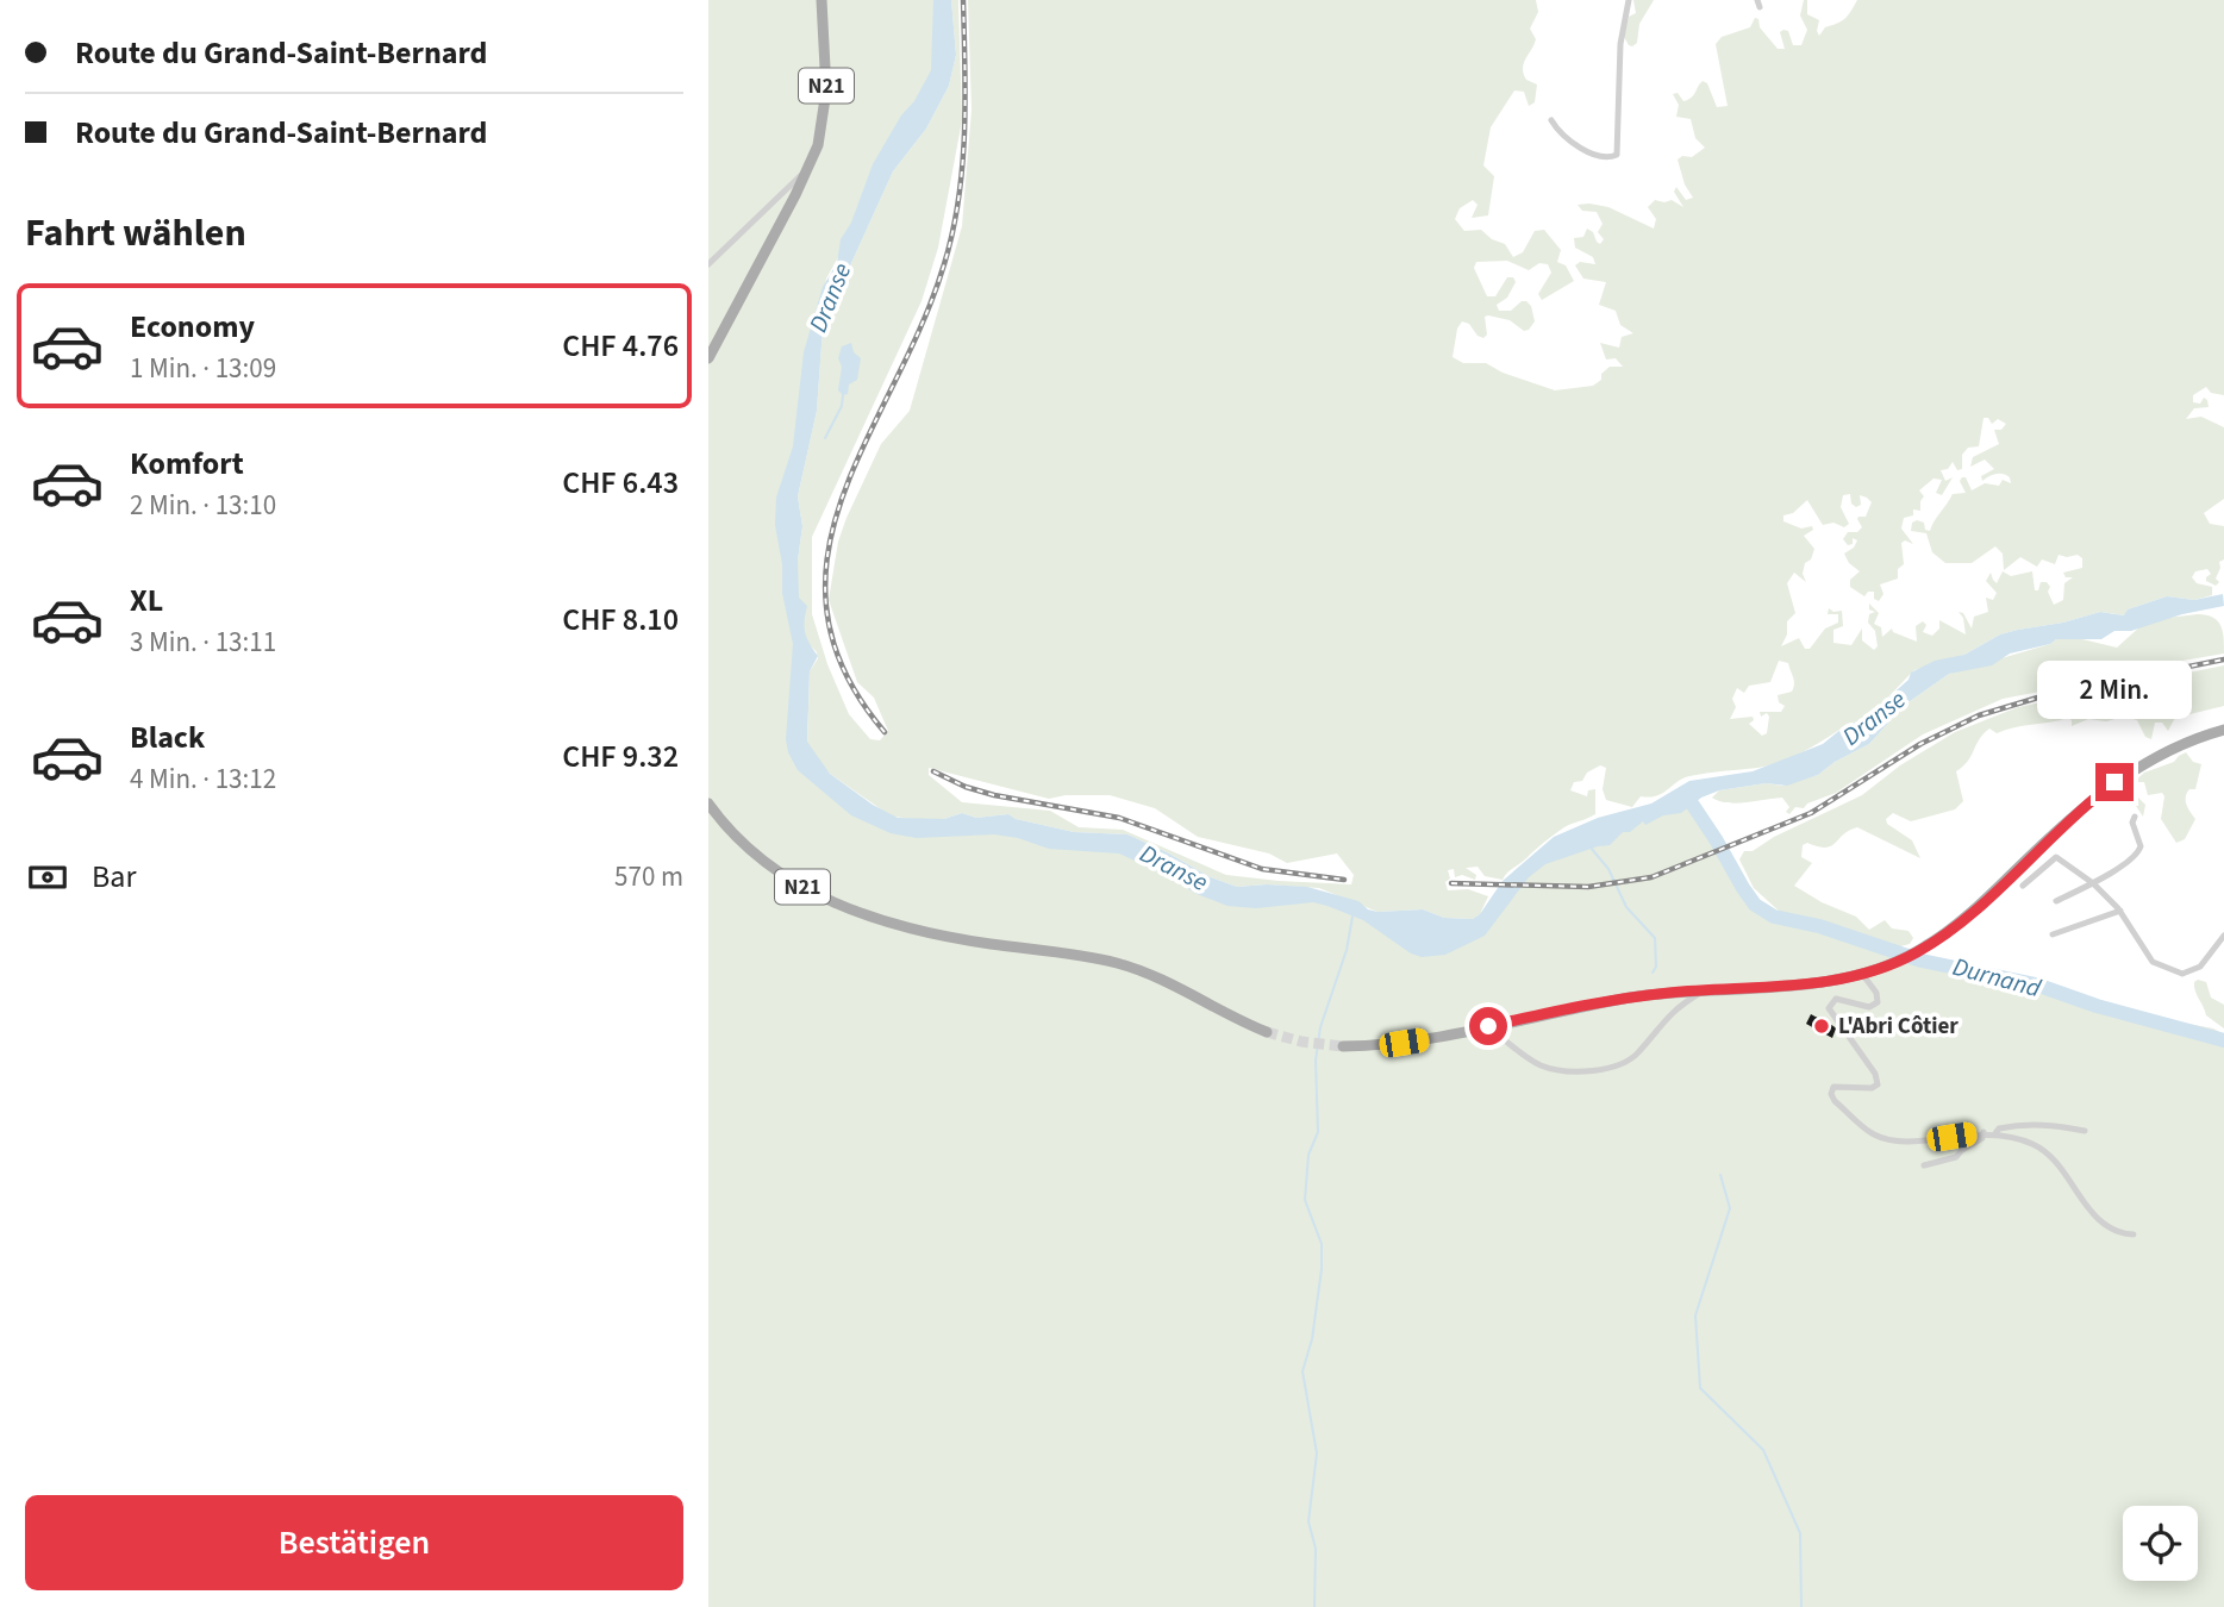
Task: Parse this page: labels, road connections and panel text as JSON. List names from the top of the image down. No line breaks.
{"streets":{"main road":["N21"]},"water":["Dranse","Durnand"],"places":["L'Abri Côtier"],"page":{"banner":["Route du Grand-Saint-Bernard","Route du Grand-Saint-Bernard"],"heading":"Fahrt wählen","list":[{"name":"Economy","note":"1 Min. · 13:09","value":"CHF 4.76"},{"name":"Komfort","note":"2 Min. · 13:10","value":"CHF 6.43"},{"name":"XL","note":"3 Min. · 13:11","value":"CHF 8.10"},{"name":"Black","note":"4 Min. · 13:12","value":"CHF 9.32"}],"bubble":"2 Min.","pay":["Bar","570 m"],"buttons":"Bestätigen"}}
